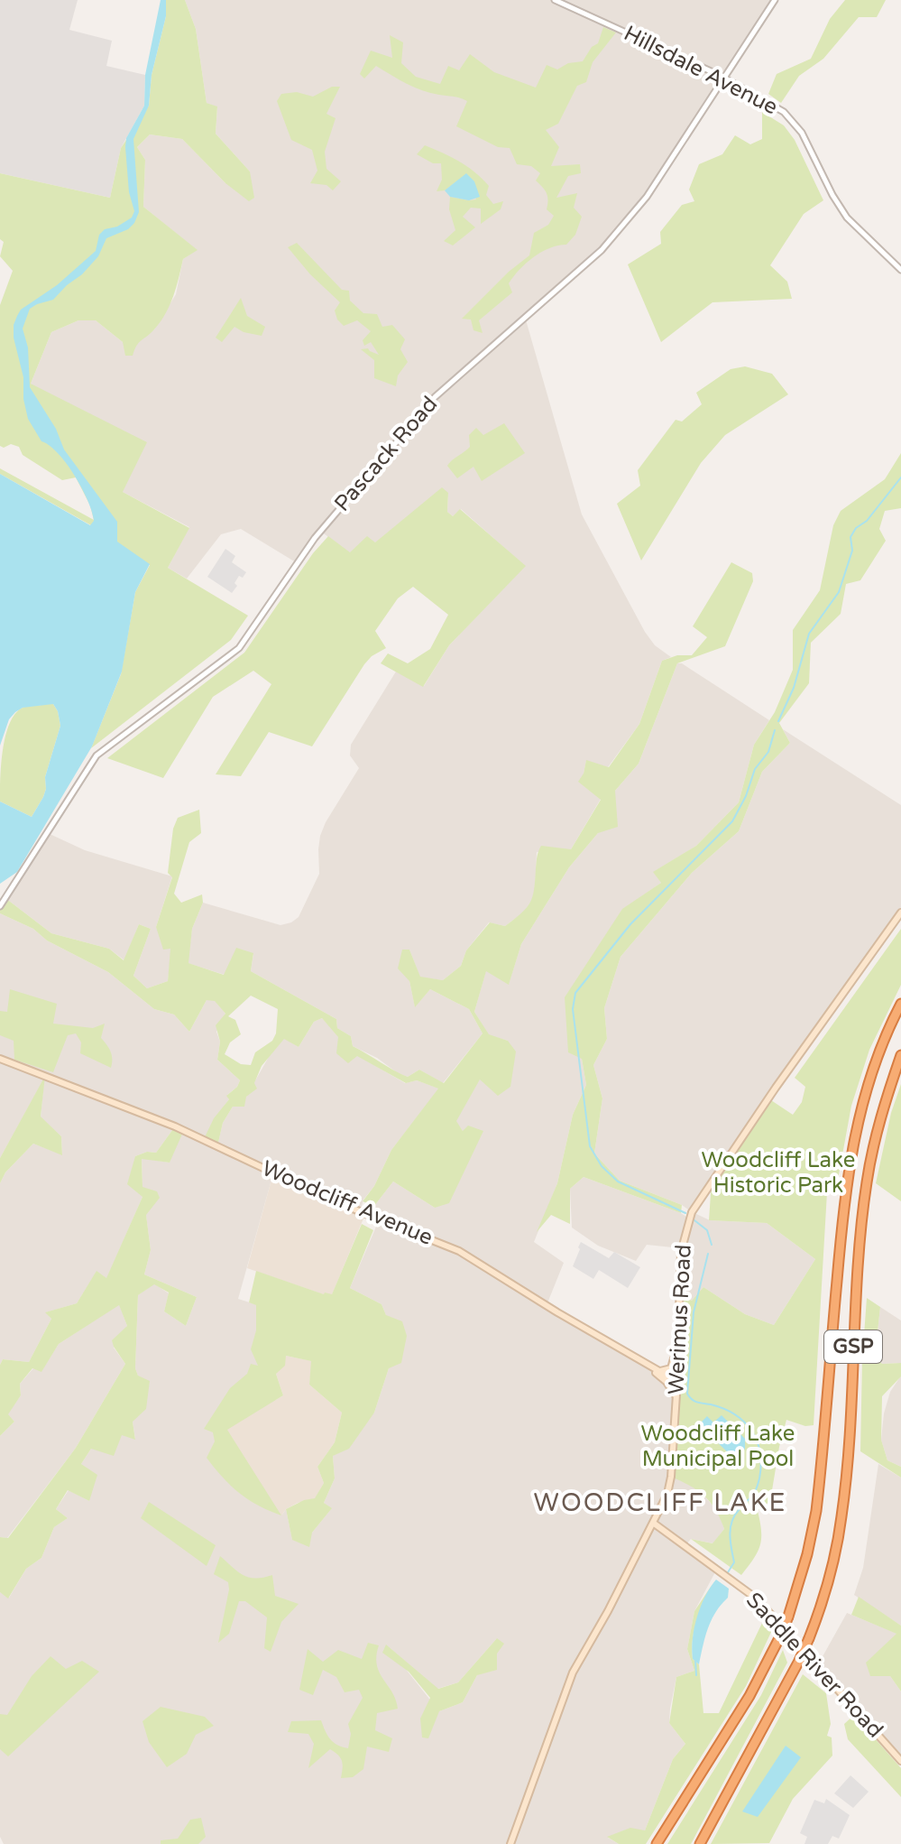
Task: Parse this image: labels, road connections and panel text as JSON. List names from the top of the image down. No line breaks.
{"streets":{"highway":["GSP"],"main road":["Woodcliff Avenue","Werimus Road","Saddle River Road"],"street":["Hillsdale Avenue","Pascack Road"]},"crossings":[["Hillsdale Avenue","Pascack Road"],["Woodcliff Avenue","Werimus Road"],["Werimus Road","Saddle River Road"]],"districts":["WOODCLIFF LAKE"],"parks":["Woodcliff Lake Historic Park","Woodcliff Lake Municipal Pool"]}
